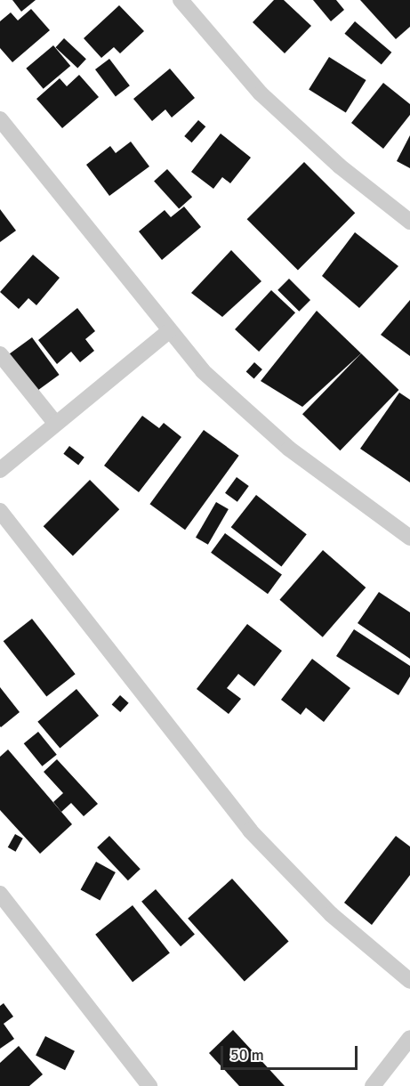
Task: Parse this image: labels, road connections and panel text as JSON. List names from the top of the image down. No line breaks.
{"scale_bar":"50 m"}
